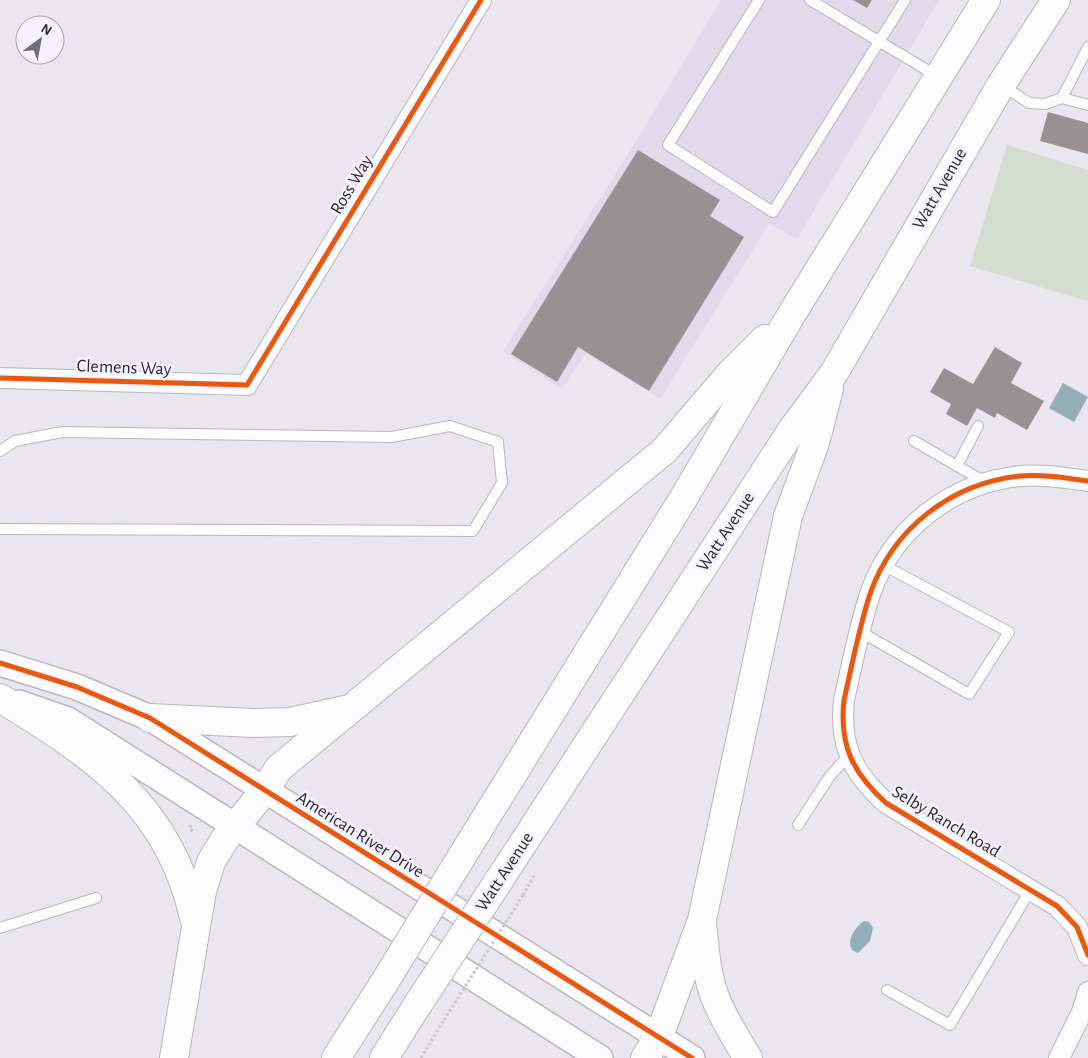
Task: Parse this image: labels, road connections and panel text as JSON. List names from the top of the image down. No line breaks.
{"streets":{"main road":["Watt Avenue"],"street":["Ross Way","Clemens Way","Selby Ranch Road","American River Drive"]},"crossings":[["Ross Way","Clemens Way"]],"north":"top right"}
